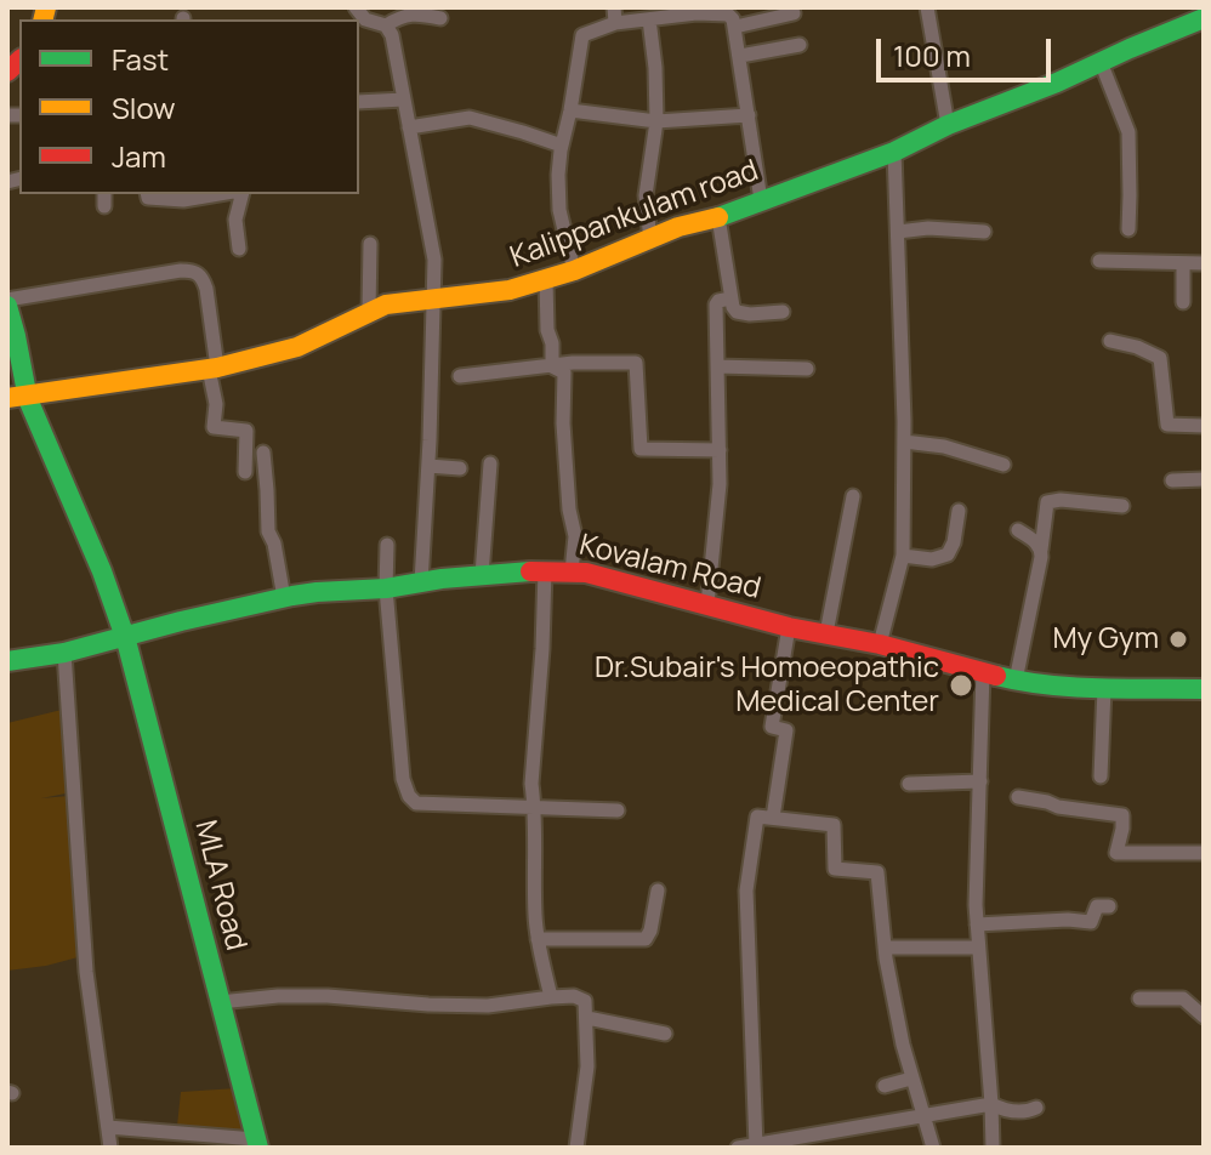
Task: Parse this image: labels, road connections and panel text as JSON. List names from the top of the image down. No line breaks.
{"streets":{"street":["Kalippankulam road","Kovalam Road","MLA Road"]},"crossings":[["Kalippankulam road","MLA Road"],["Kovalam Road","MLA Road"]],"places":["My Gym","Dr.Subair's Homoeopathic Medical Center"],"legend":["Fast","Slow","Jam"],"scale_bar":"100 m"}
